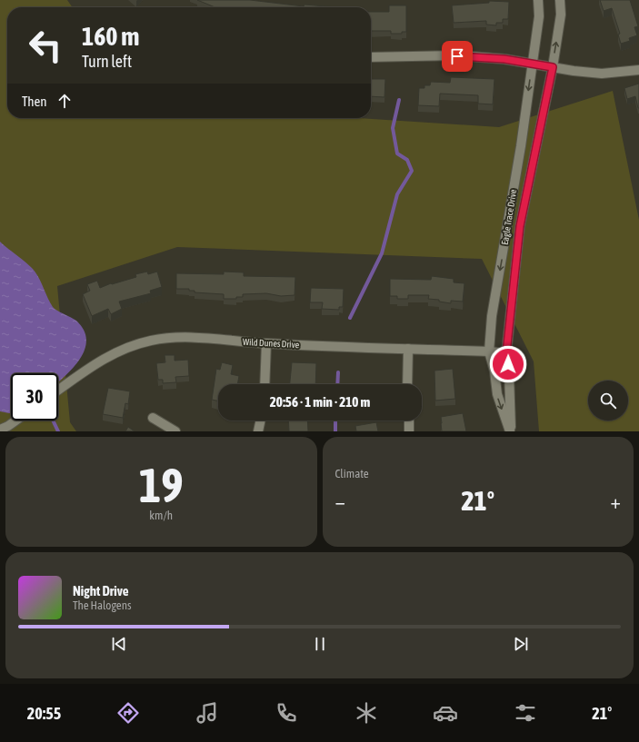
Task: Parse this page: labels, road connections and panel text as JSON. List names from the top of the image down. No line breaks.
{"streets":{"street":["Eagle Trace Drive","Wild Dunes Drive"]},"crossings":[["Eagle Trace Drive","Wild Dunes Drive"]],"page":{"turn":["160 m","Turn left"],"then":"Then","limit":"30","trip":"20:56 · 1 min · 210 m","tile":[["19","km/h"],"Climate"],"heat":["−","21°","+"],"song":["Night Drive","The Halogens"],"tabs":["20:55","21°"]}}
